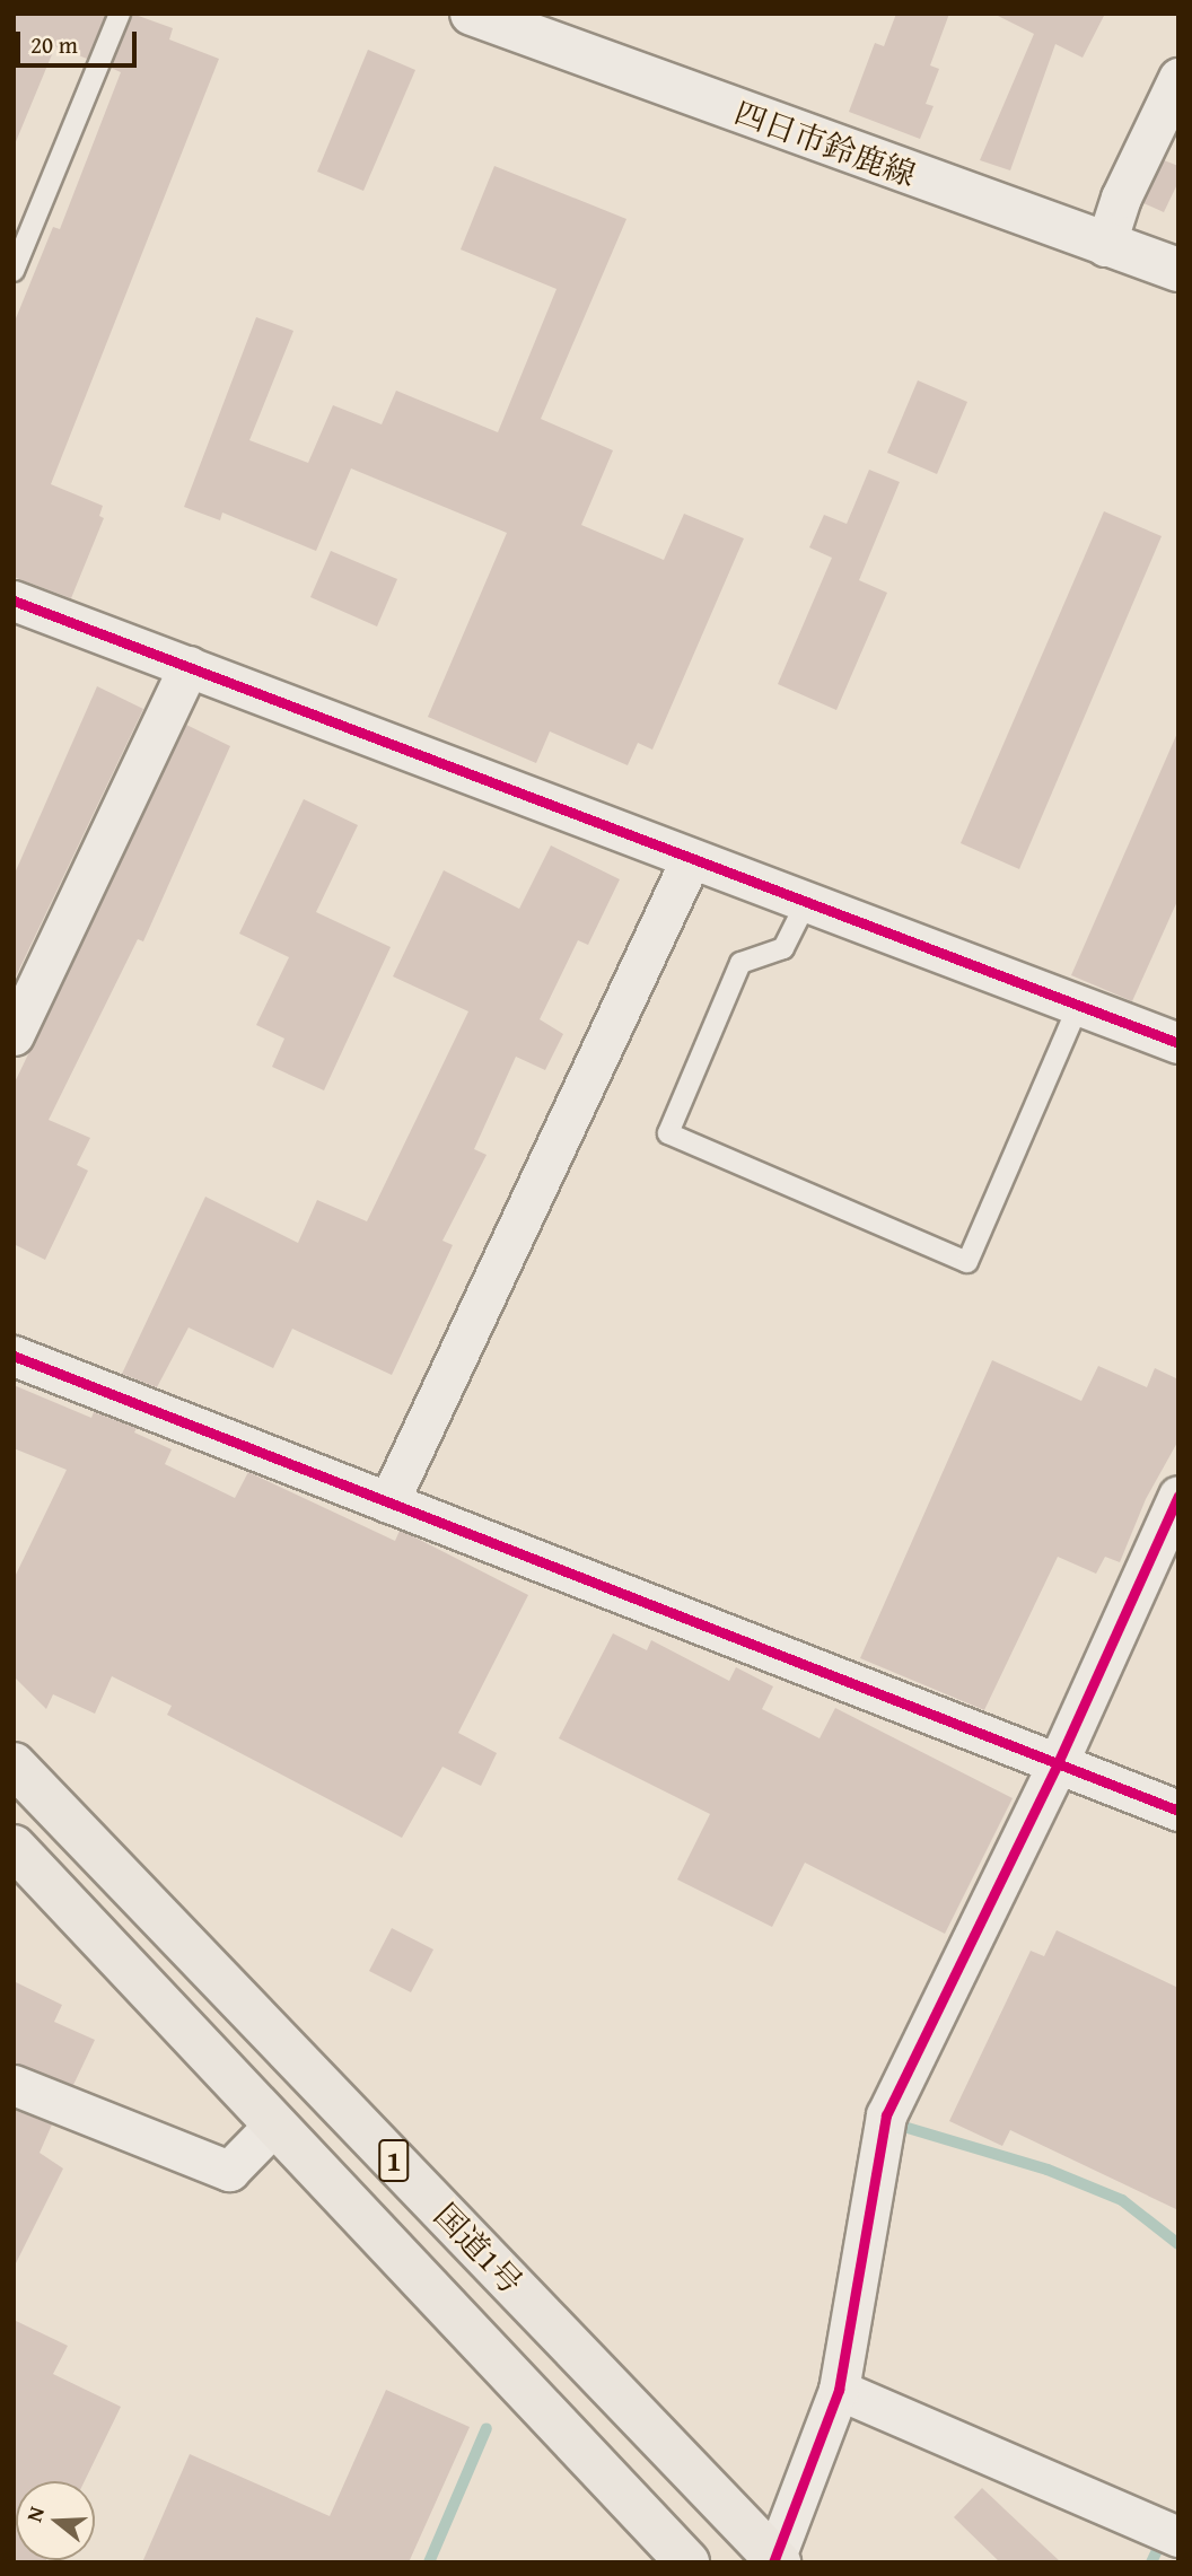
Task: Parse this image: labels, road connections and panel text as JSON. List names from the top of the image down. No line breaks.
{"streets":{"highway":["1","国道1号"],"main road":["四日市鈴鹿線"]},"scale_bar":"20 m","north":"left"}
